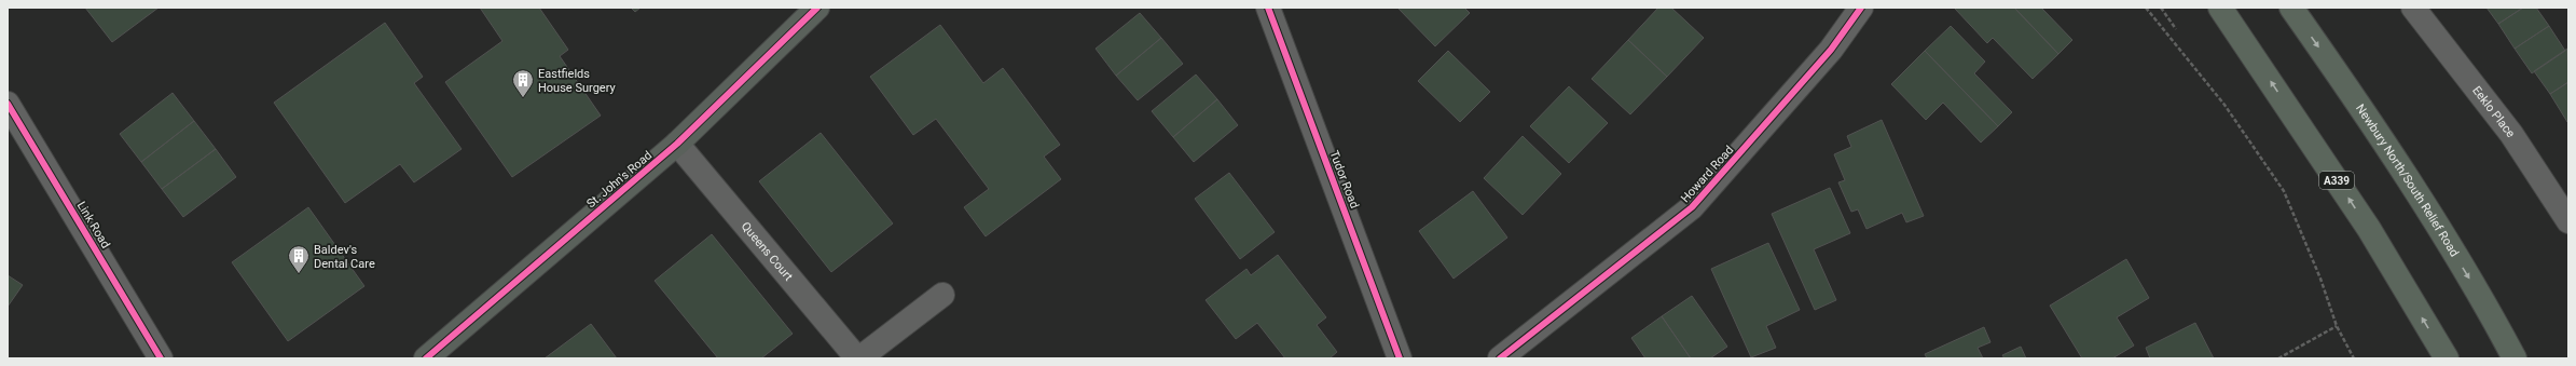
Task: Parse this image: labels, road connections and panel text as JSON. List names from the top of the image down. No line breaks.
{"streets":{"highway":["A339","Newbury North/South Relief Road"],"main road":["St. John's Road"],"street":["Eeklo Place","Howard Road","Tudor Road","Link Road","Queens Court"]},"crossings":[["St. John's Road","Queens Court"]],"places":{"building":["Eastfields House Surgery","Baldev's Dental Care"]}}
